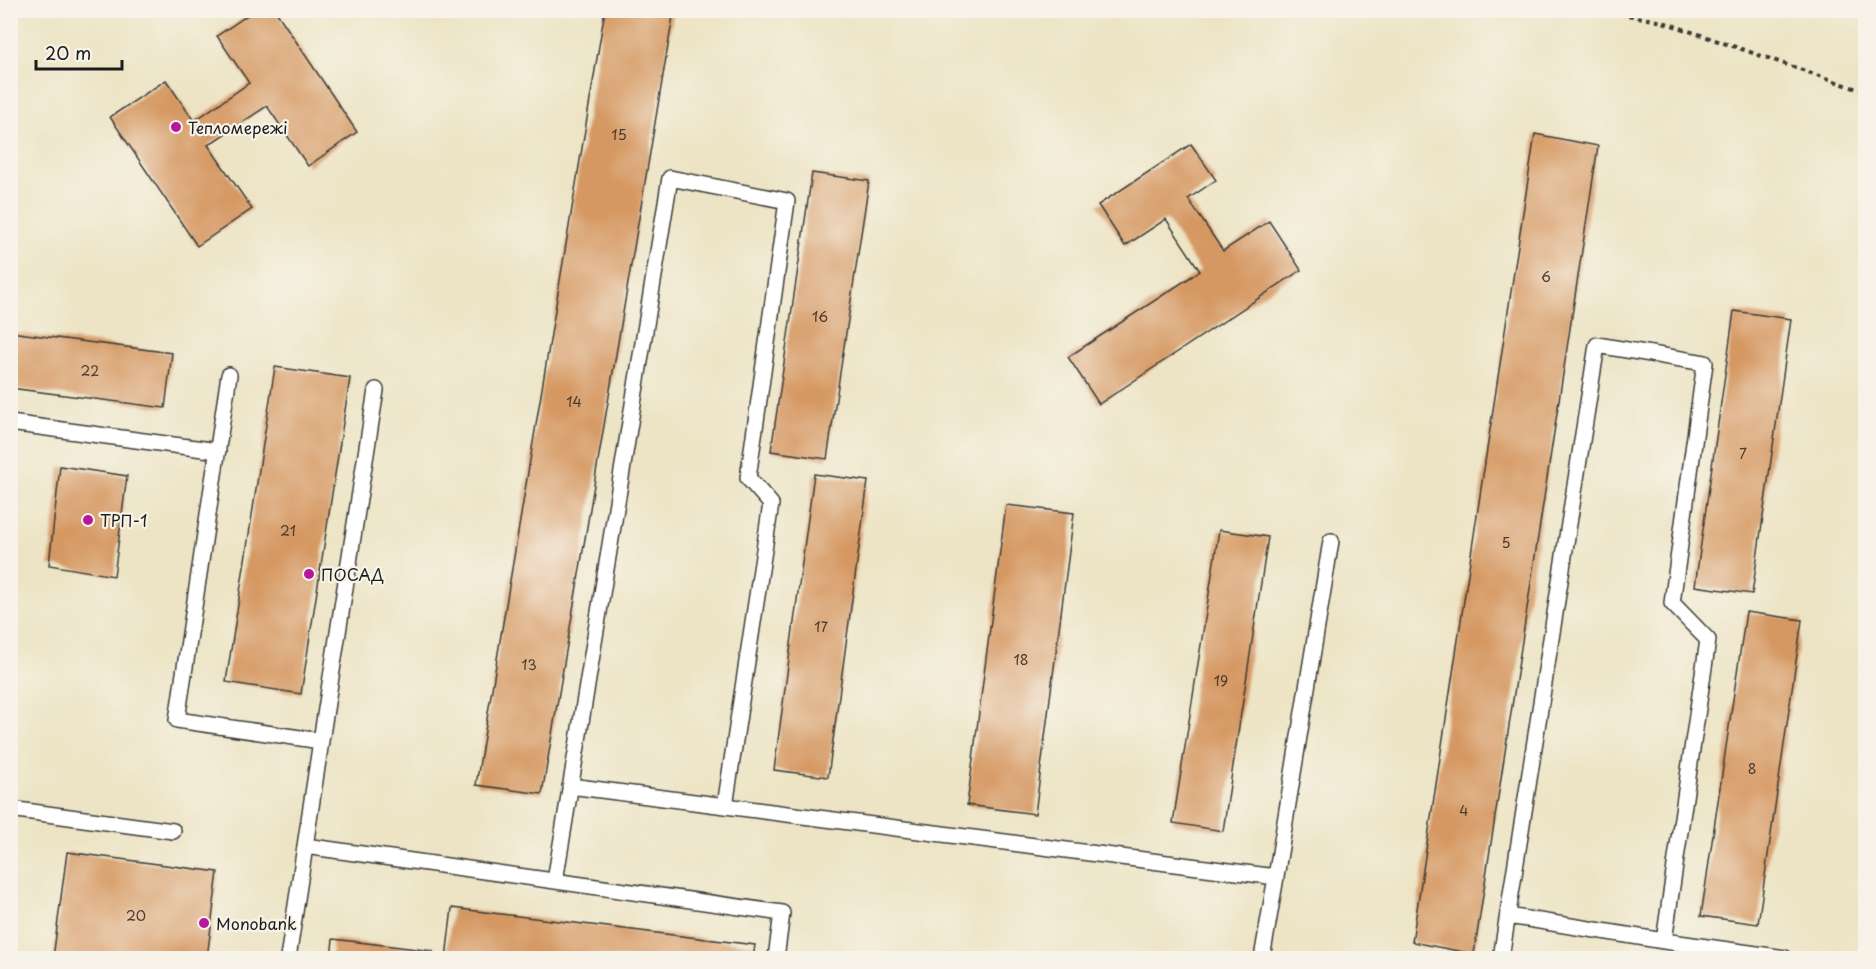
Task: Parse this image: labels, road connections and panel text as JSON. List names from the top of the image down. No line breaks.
{"places":["Тепломережі","ТРП-1","ПОСАД","Monobank"],"house_numbers":["15","6","16","22","14","7","21","5","17","18","13","19","8","4","20"],"scale_bar":"20 m"}
